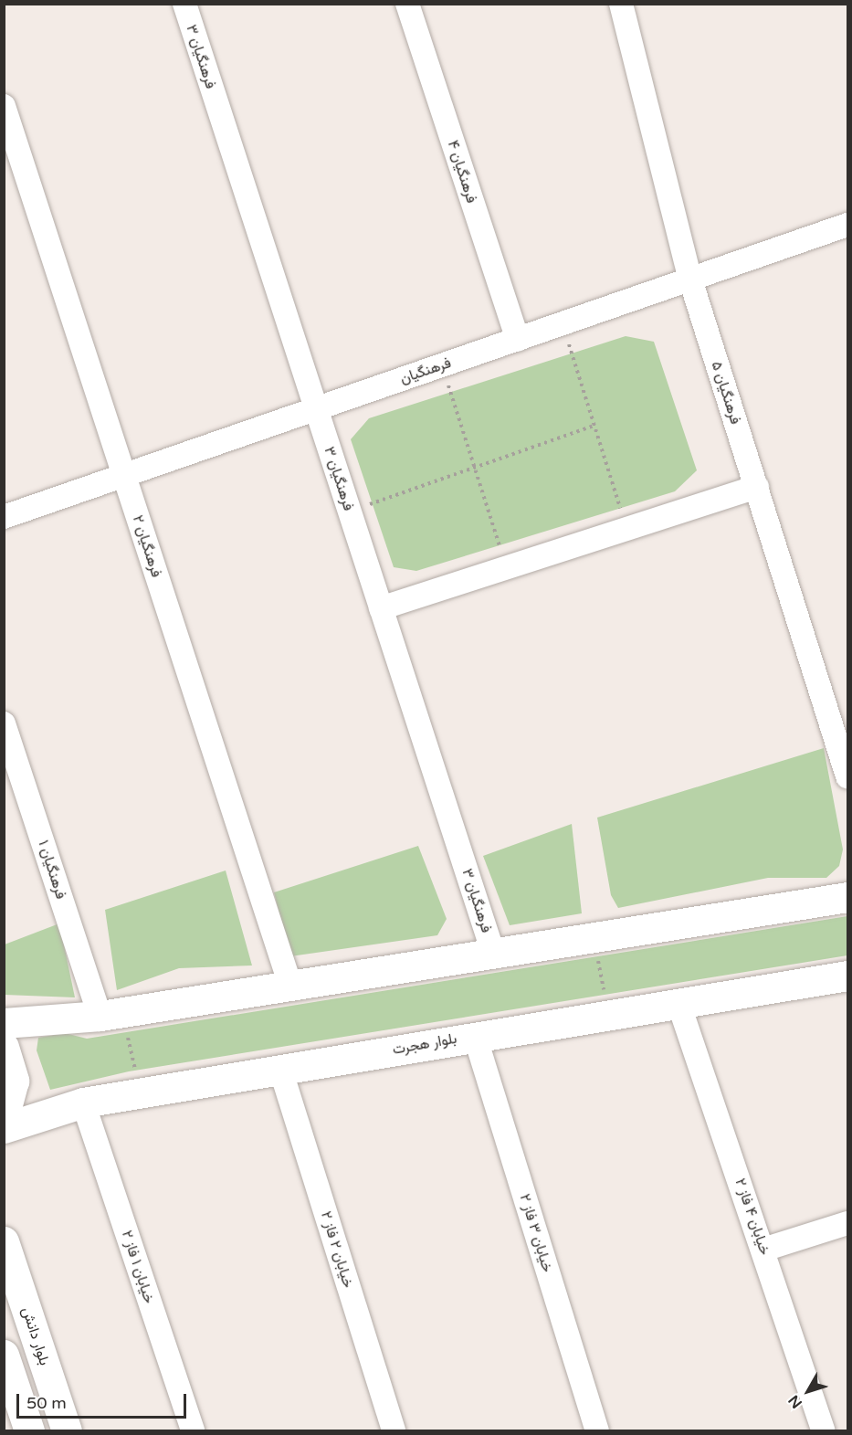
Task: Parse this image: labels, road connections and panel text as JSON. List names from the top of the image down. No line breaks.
{"streets":{"main road":["بلوار هجرت","بلوار دانش"],"street":["فرهنگیان ۳","فرهنگیان ۴","فرهنگیان","فرهنگیان ۵","فرهنگیان ۲","فرهنگیان ۱","خیابان ۴ فاز ۲","خیابان ۳ فاز ۲","خیابان ۲ فاز ۲","خیابان ۱ فاز ۲"]},"crossings":[["فرهنگیان ۳","فرهنگیان"],["فرهنگیان ۴","فرهنگیان"],["فرهنگیان","فرهنگیان ۵"],["فرهنگیان","فرهنگیان ۲"],["بلوار هجرت","خیابان ۴ فاز ۲"],["بلوار هجرت","خیابان ۳ فاز ۲"],["بلوار هجرت","خیابان ۲ فاز ۲"],["بلوار هجرت","خیابان ۱ فاز ۲"]],"scale_bar":"50 m","north":"bottom left"}
